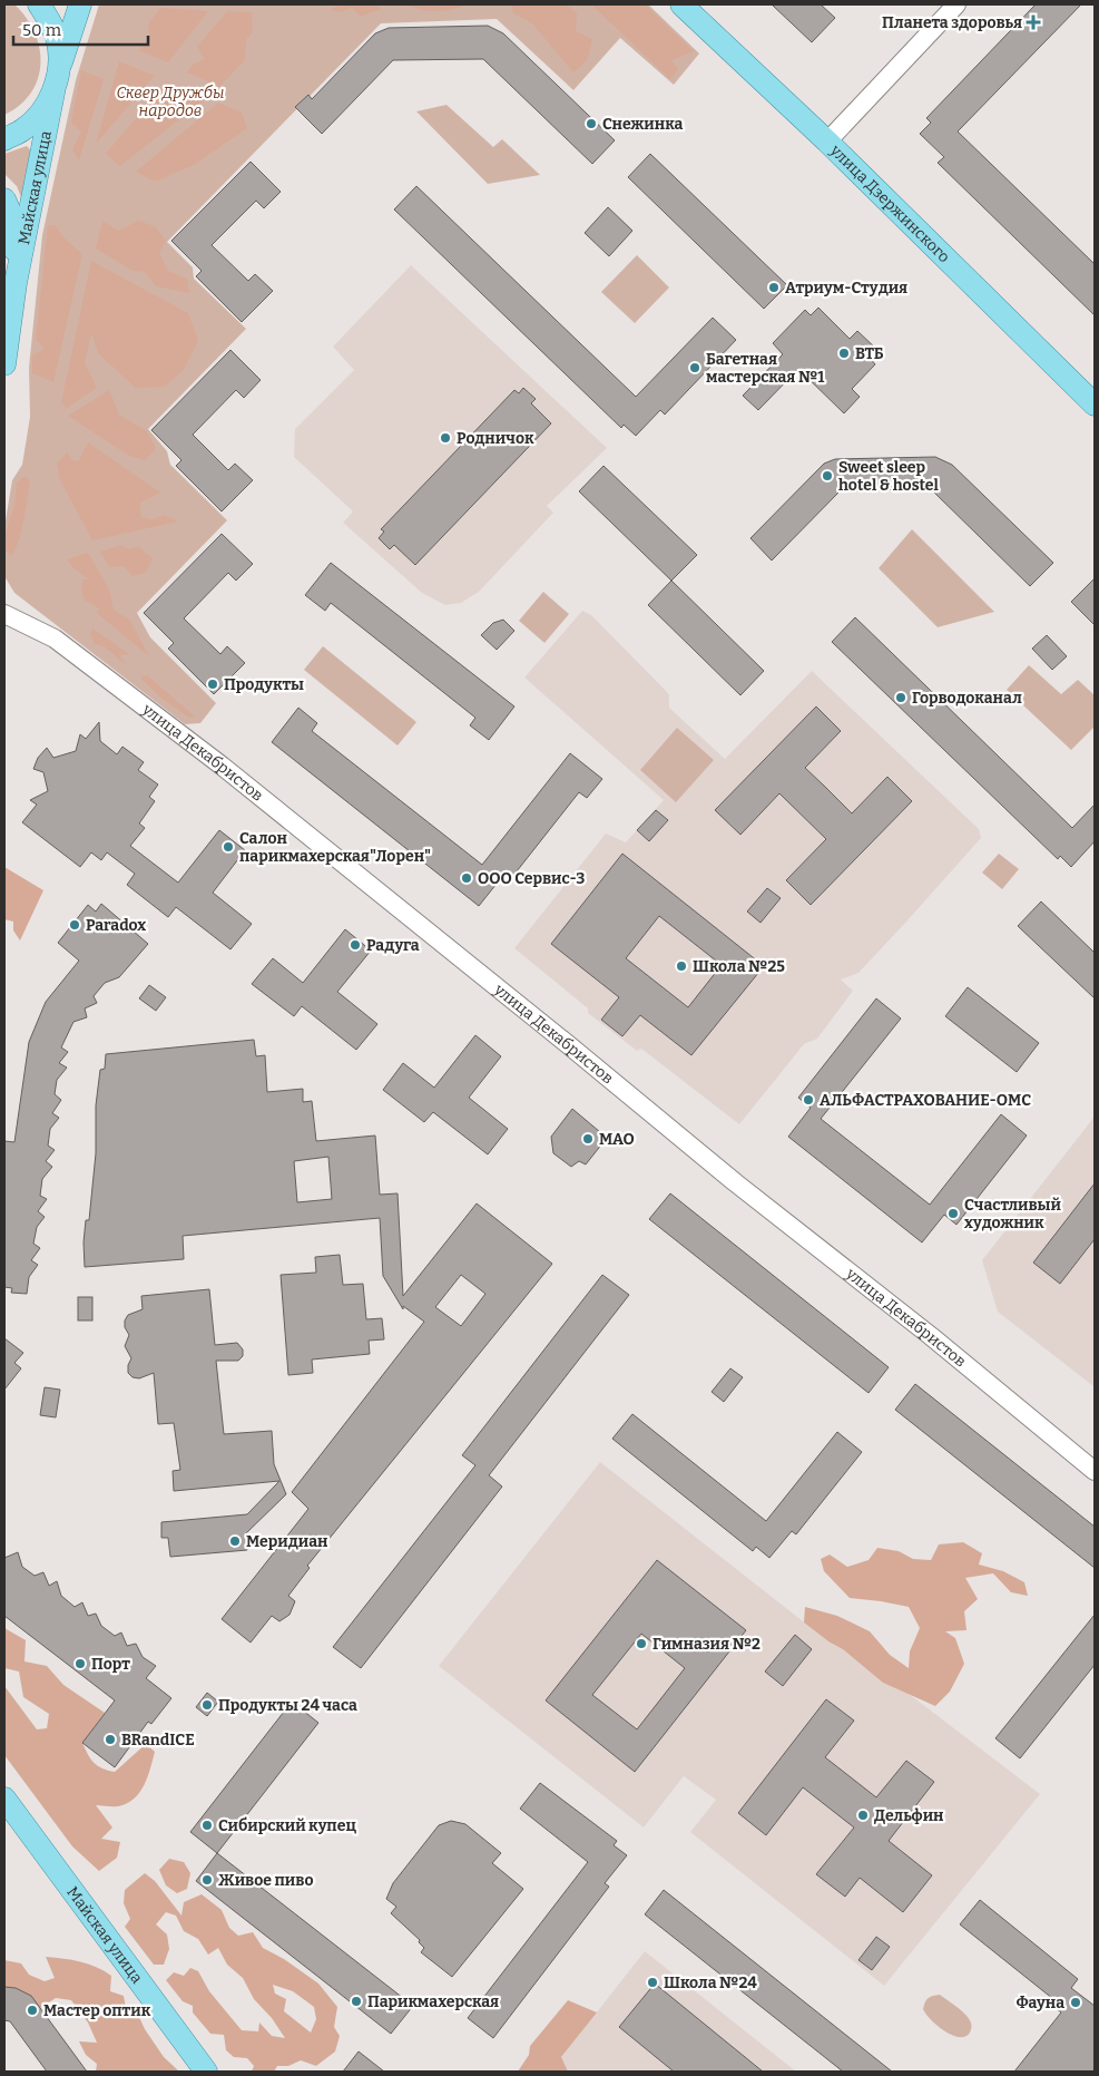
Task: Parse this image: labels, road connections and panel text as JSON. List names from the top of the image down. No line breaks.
{"streets":{"main road":["Майская улица","улица Дзержинского"],"street":["улица Декабристов"]},"parks":["Сквер Дружбы народов"],"places":{"health":["Планета здоровья"],"other":["Снежинка","Атриум-Студия","ВТБ","Багетная мастерская №1","Родничок","Sweet sleep hotel & hostel","Продукты","Горводоканал","Салон парикмахерская\"Лорен\"","ООО Сервис-3","Paradox","Радуга","Школа №25","АЛЬФАСТРАХОВАНИЕ-ОМС","МАО","Счастливый художник","Меридиан","Гимназия №2","Порт","Продукты 24 часа","BRandICE","Дельфин","Сибирский купец","Живое пиво","Школа №24","Парикмахерская","Фауна","Мастер оптик"]},"scale_bar":"50 m"}
